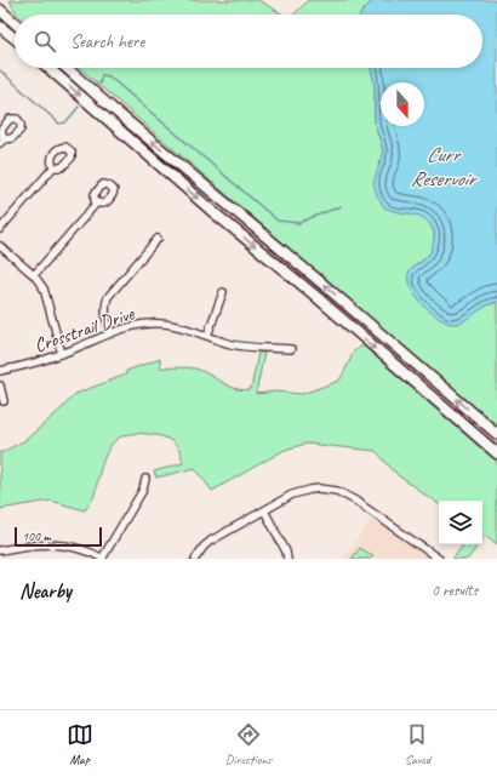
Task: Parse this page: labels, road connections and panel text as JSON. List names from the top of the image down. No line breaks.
{"streets":{"street":["Crosstrail Drive"]},"water":["Curr Reservoir"],"scale_bar":"100 m","north":"bottom","page":{"search":"Search here","scale":"100 m","heading":["Nearby","0 results"],"nav":["Map","Directions","Saved"]}}
